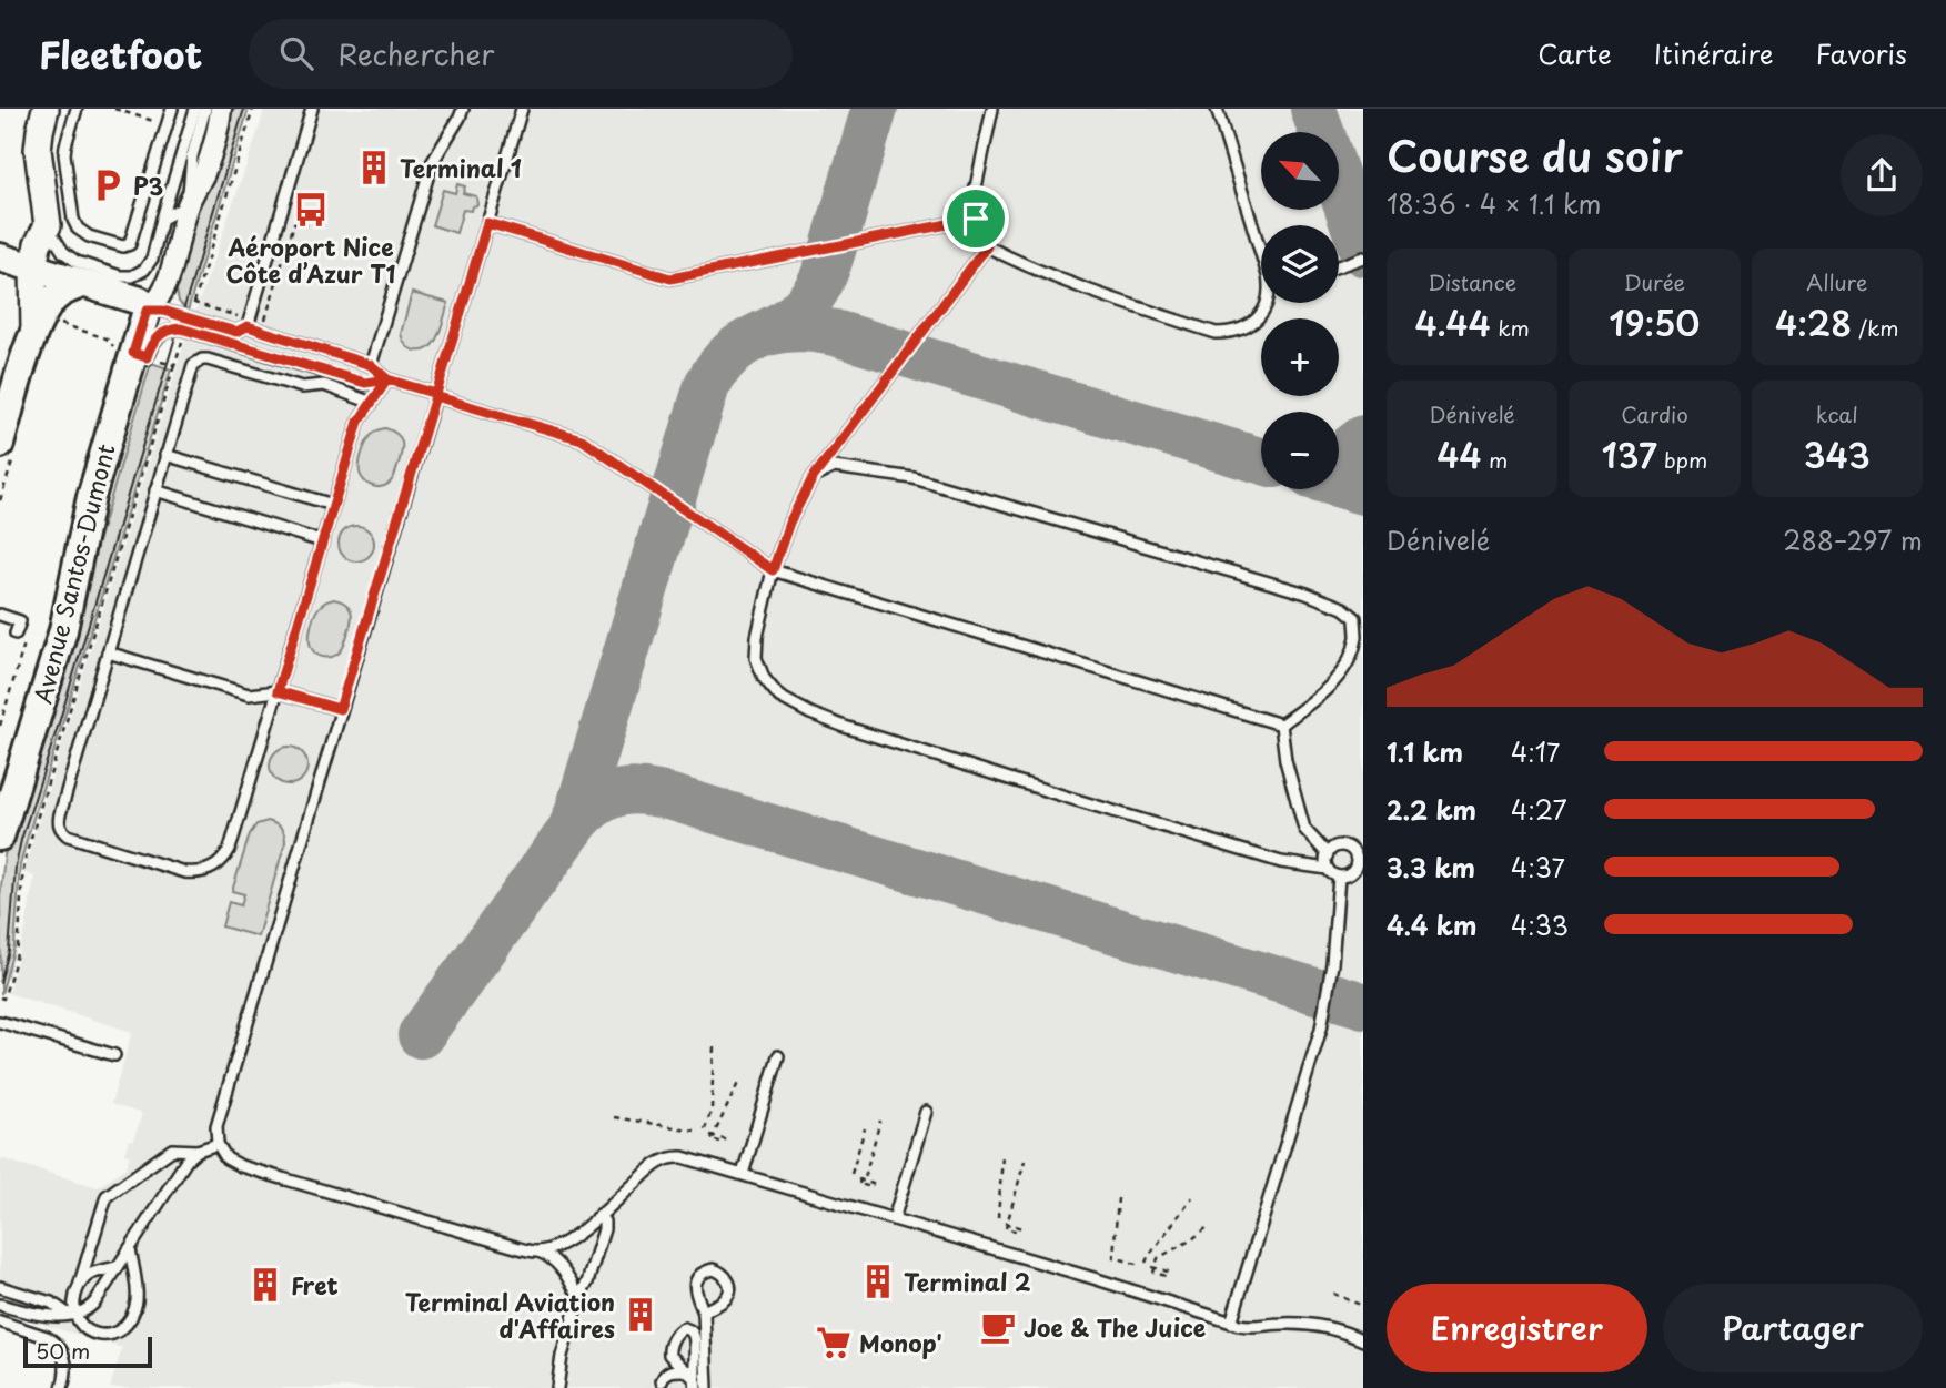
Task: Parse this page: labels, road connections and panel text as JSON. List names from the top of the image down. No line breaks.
{"streets":{"main road":["Avenue Santos-Dumont"]},"places":{"building":["Terminal 1","Terminal 2","Fret","Terminal Aviation d'Affaires"],"parking":["P3"],"bus stop":["Aéroport Nice Côte d’Azur T1"],"cafe":["Joe & The Juice"],"supermarket":["Monop'"]},"scale_bar":"50 m","north":"top left","page":{"header":"Fleetfoot","search":"Rechercher","nav":["Carte","Itinéraire","Favoris"],"heading":["Course du soir","18:36 · 4 × 1.1 km"],"map_buttons":["+","−"],"stats":[["Distance","4.44 km"],["Durée","19:50"],["Allure","4:28 /km"],["Dénivelé","44 m"],["Cardio","137 bpm"],["kcal","343"]],"chart":["Dénivelé","288–297 m"],"list":[{"name":"1.1 km","note":"4:17"},{"name":"2.2 km","note":"4:27"},{"name":"3.3 km","note":"4:37"},{"name":"4.4 km","note":"4:33"}],"buttons":["Enregistrer","Partager"],"scale":"50 m"}}
